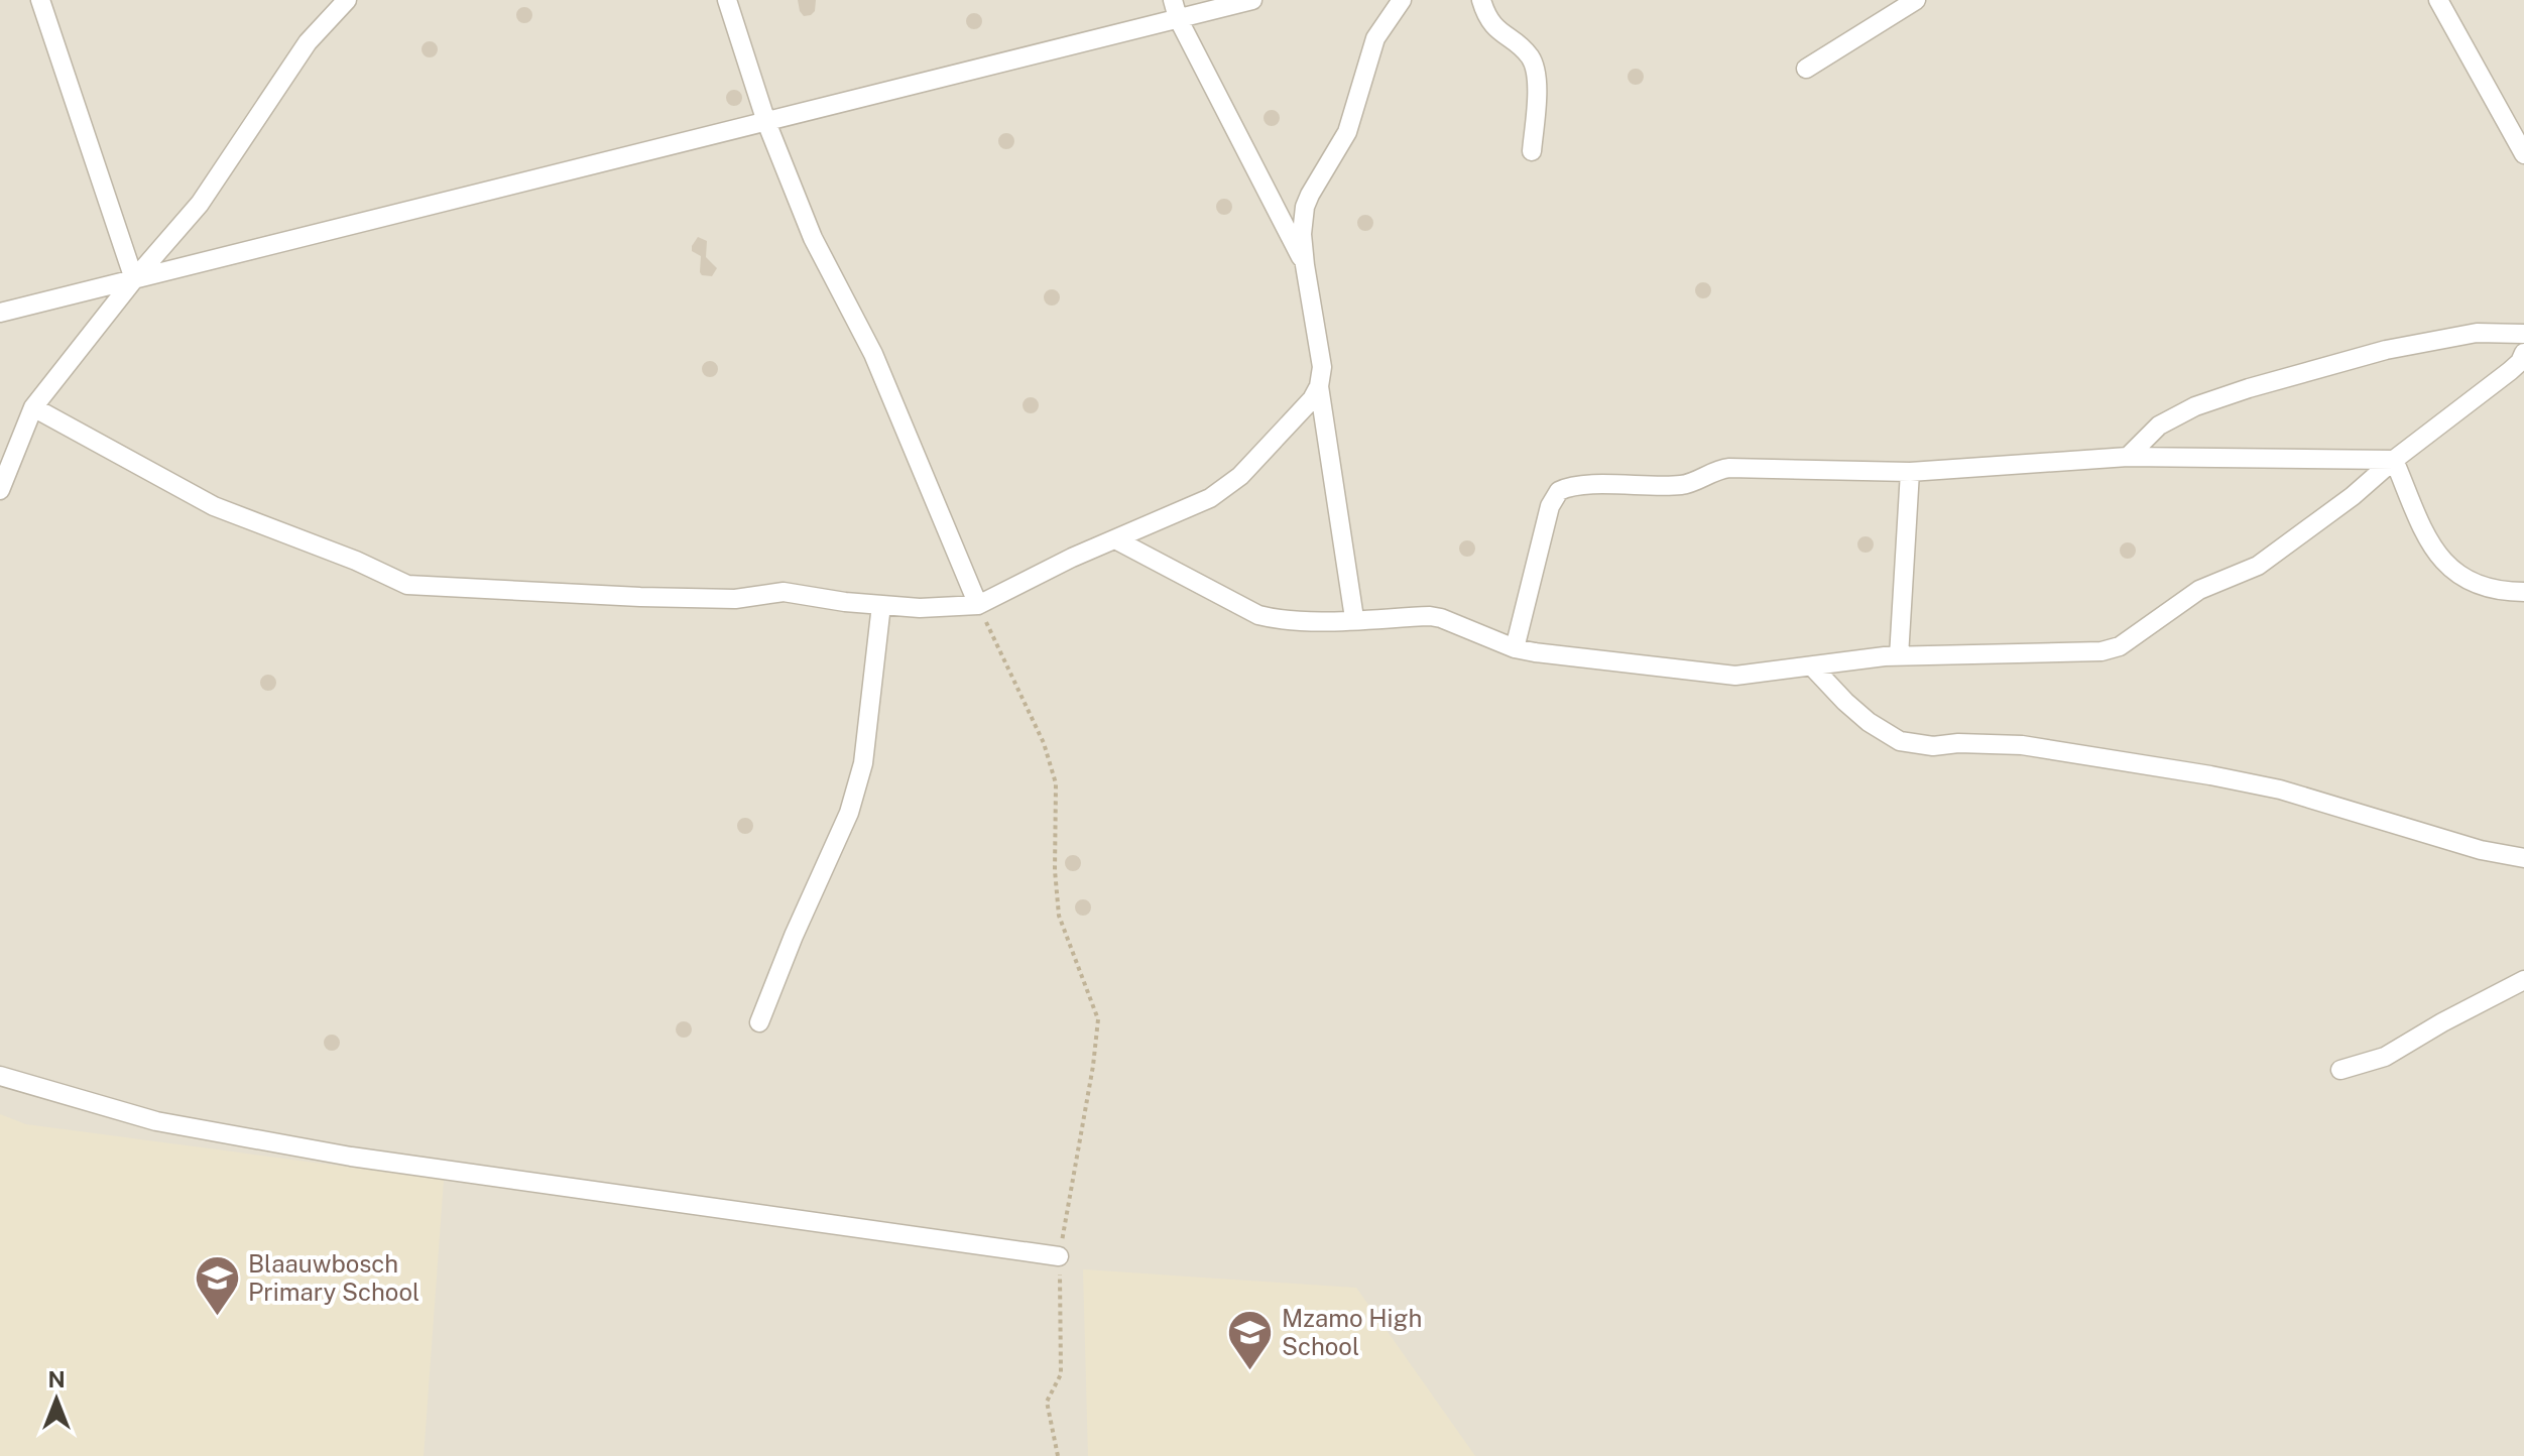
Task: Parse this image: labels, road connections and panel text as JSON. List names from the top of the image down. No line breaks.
{"places":{"school or university":["Blaauwbosch Primary School","Mzamo High School"]},"north":"top"}
